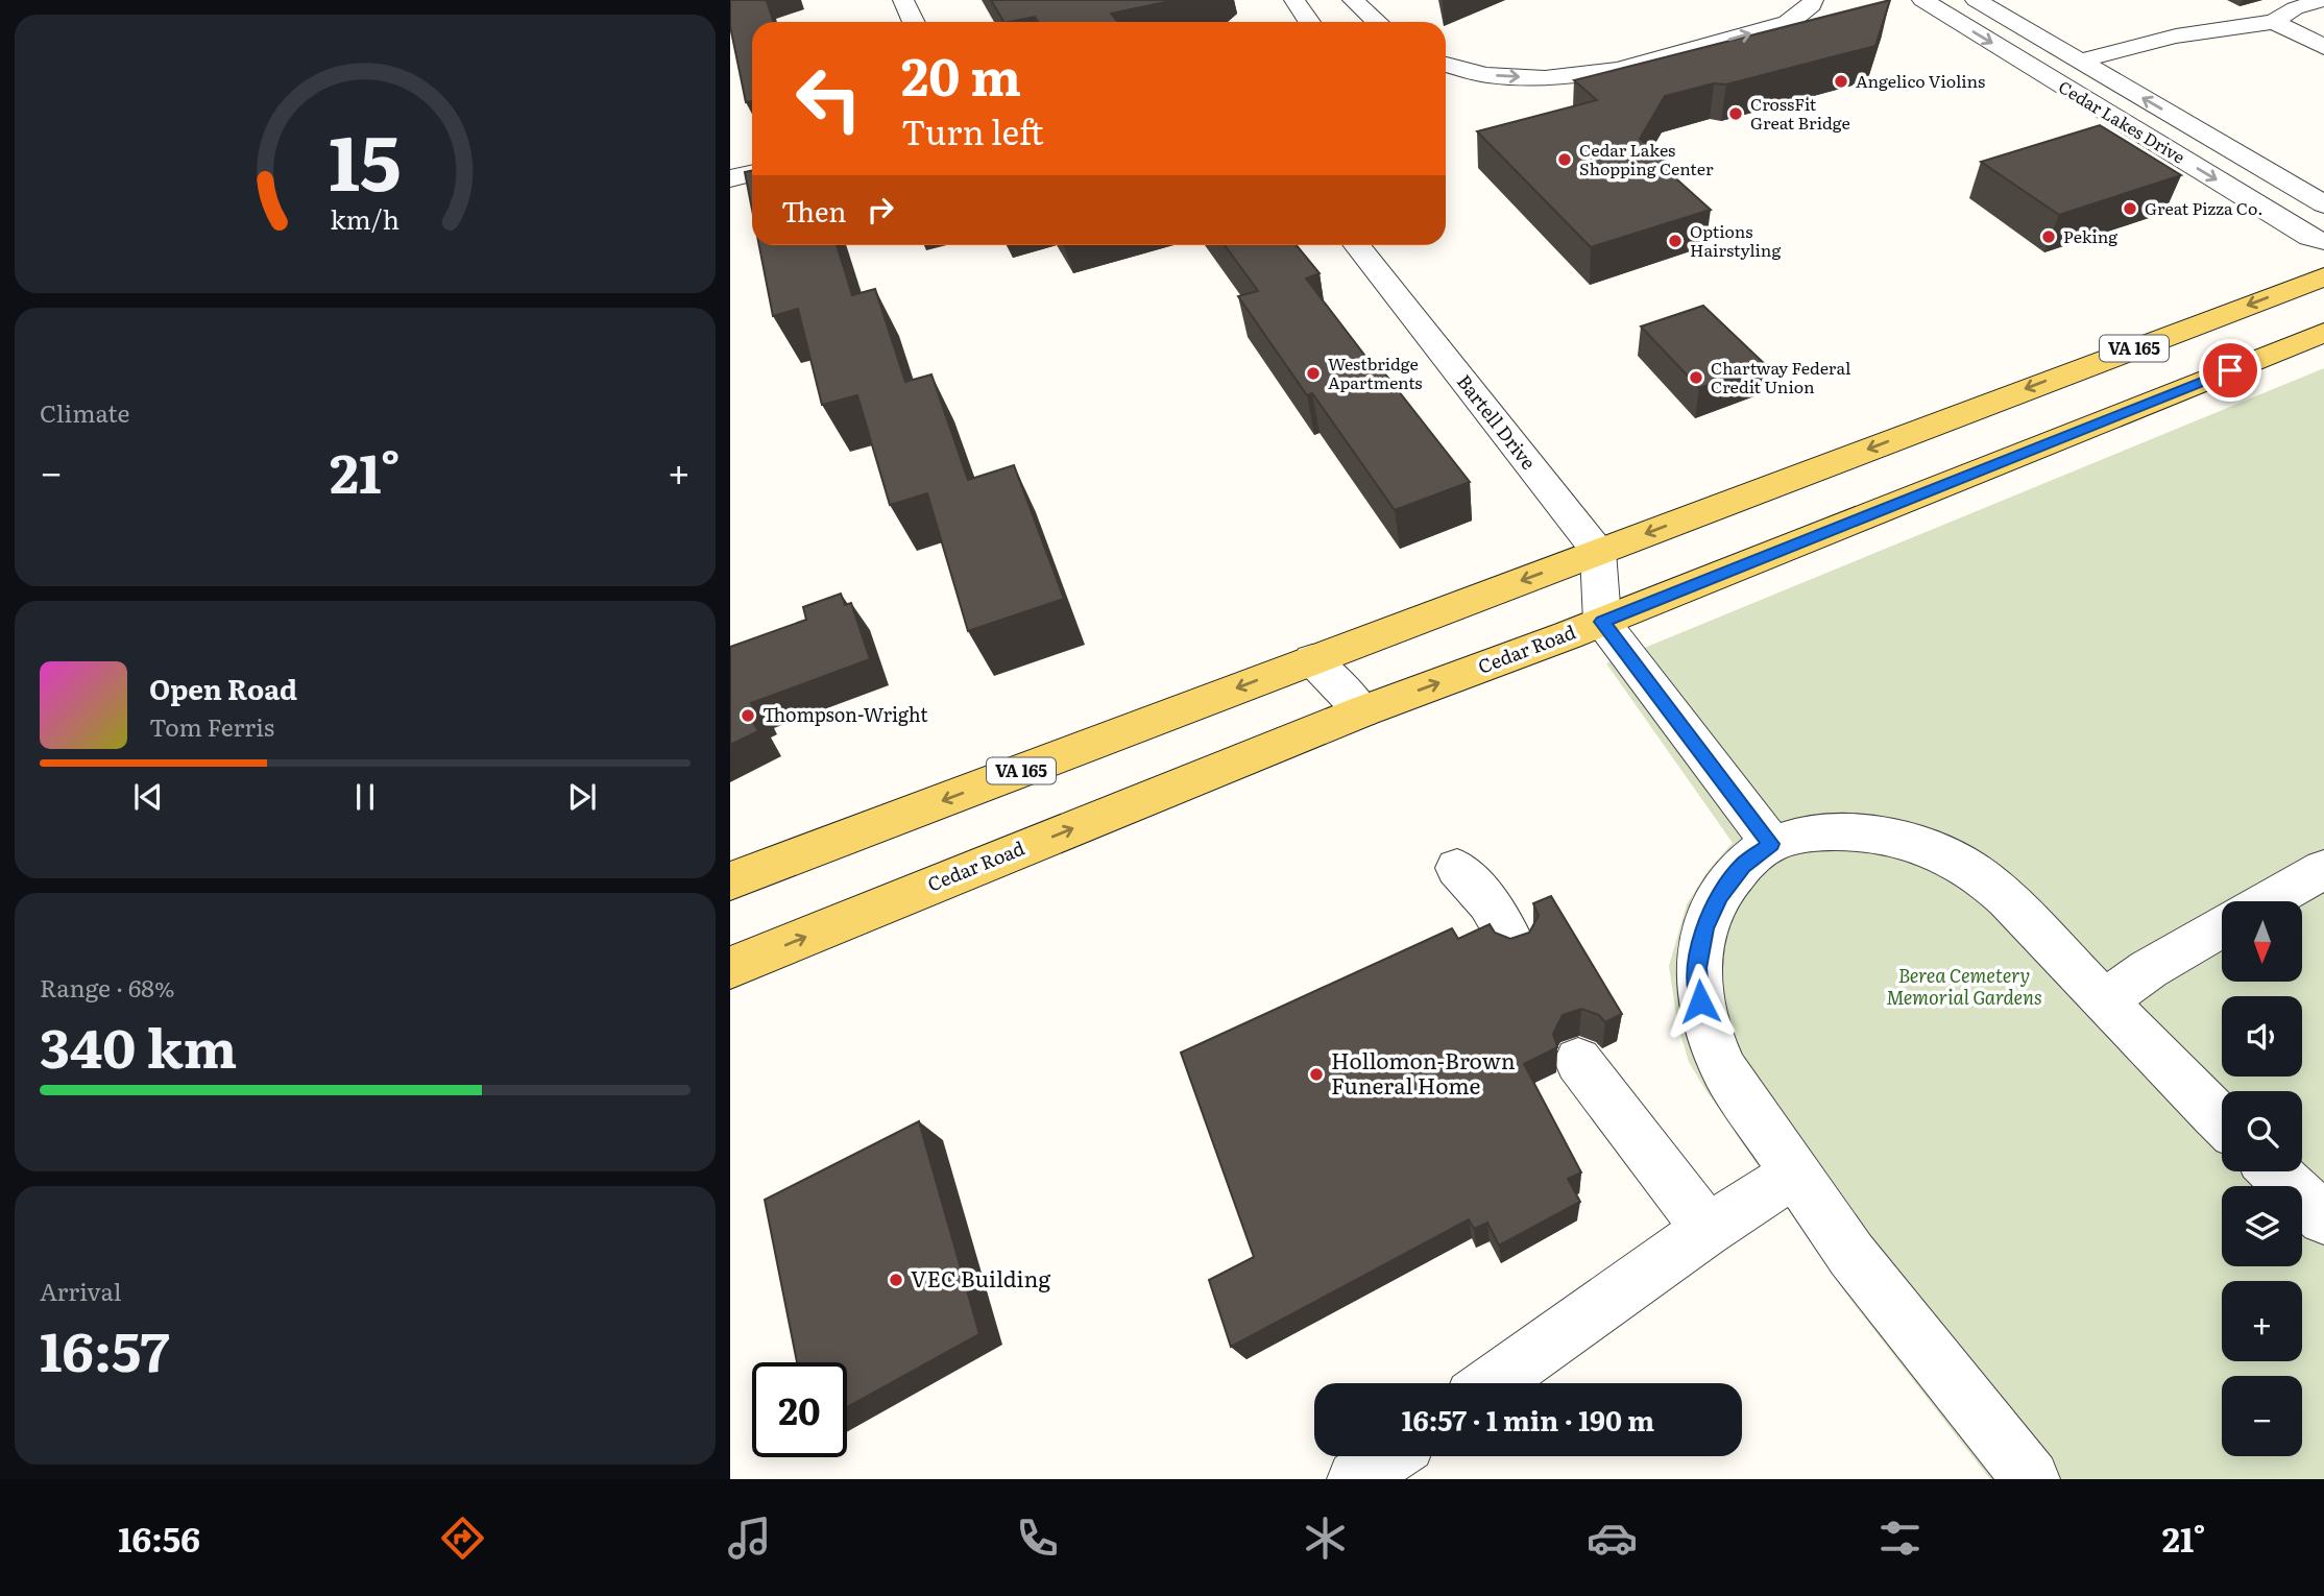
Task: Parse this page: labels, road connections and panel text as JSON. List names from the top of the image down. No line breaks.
{"streets":{"main road":["VA 165","Cedar Road"],"street":["Cedar Lakes Drive","Bartell Drive"]},"crossings":[["VA 165","Bartell Drive"]],"parks":["Berea Cemetery Memorial Gardens"],"places":["Angelico Violins","CrossFit Great Bridge","Cedar Lakes Shopping Center","Great Pizza Co.","Peking","Options Hairstyling","Westbridge Apartments","Chartway Federal Credit Union","Thompson-Wright","Hollomon-Brown Funeral Home","VEC Building"],"north":"bottom","page":{"turn":["20 m","Turn left"],"then":"Then","tile":["Climate",["Range · 68%","340 km"],["Arrival","16:57"]],"heat":["−","21°","+"],"song":["Open Road","Tom Ferris"],"map_buttons":["+","−"],"limit":"20","trip":"16:57 · 1 min · 190 m","tabs":["16:56","21°"],"gauge":["15","km/h"]}}
